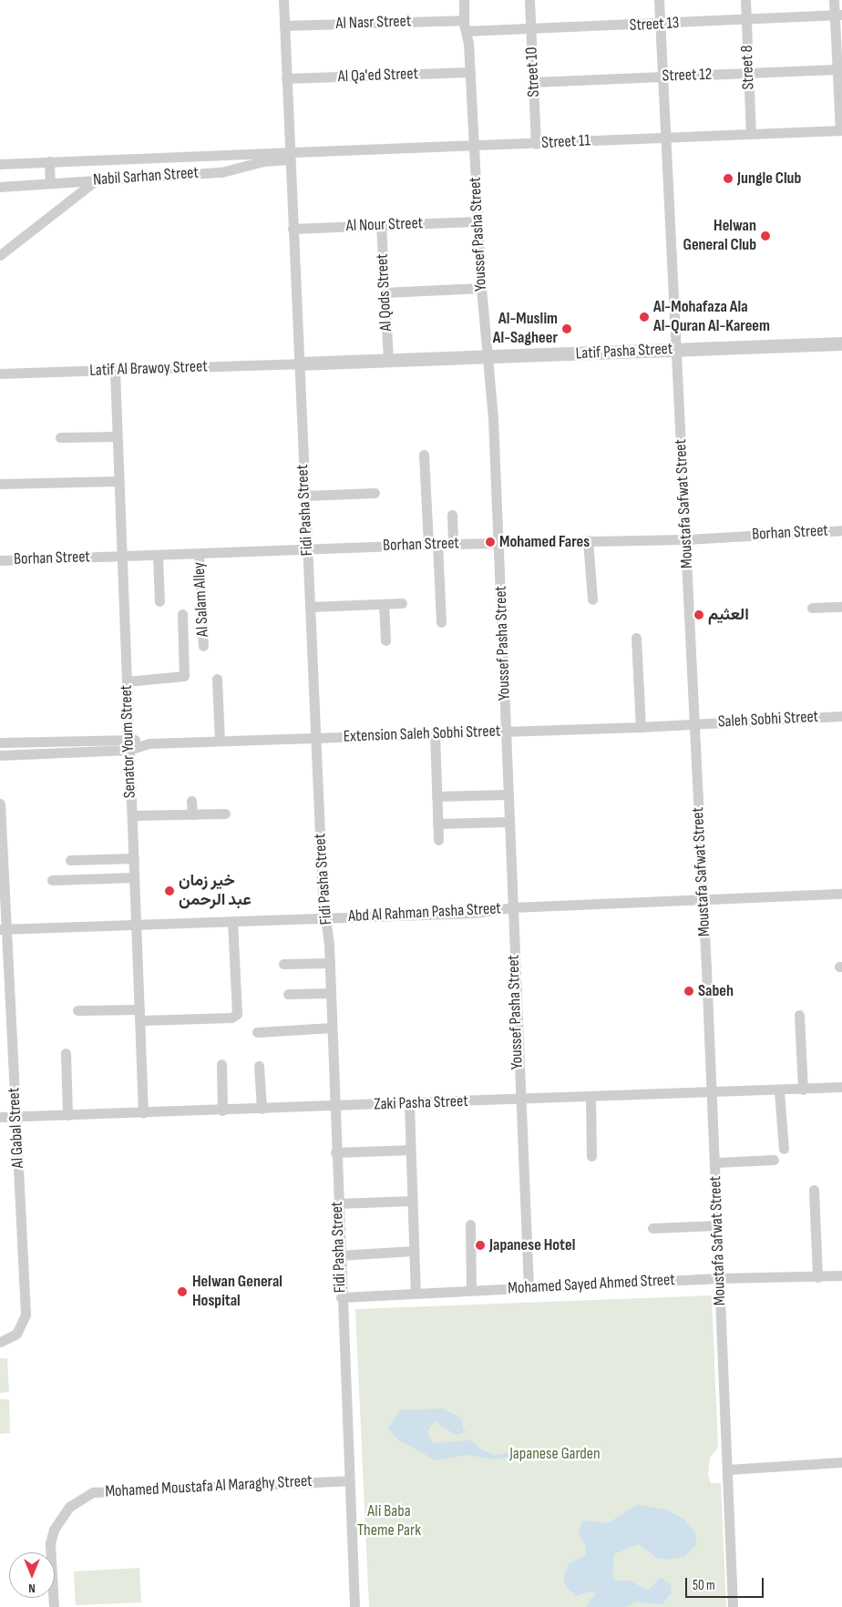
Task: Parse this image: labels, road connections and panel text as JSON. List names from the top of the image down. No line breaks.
{"streets":{"street":["Al Nasr Street","Street 13","Street 8","Street 10","Al Qa'ed Street","Street 12","Street 11","Nabil Sarhan Street","Al Nour Street","Youssef Pasha Street","Al Qods Street","Latif Pasha Street","Latif Al Brawoy Street","Moustafa Safwat Street","Fidi Pasha Street","Borhan Street","Al Salam Alley","Saleh Sobhi Street","Extension Saleh Sobhi Street","Senator Youm Street","Abd Al Rahman Pasha Street","Zaki Pasha Street","Al Gabal Street","Mohamed Sayed Ahmed Street","Mohamed Moustafa Al Maraghy Street"]},"crossings":[["Al Nasr Street","Youssef Pasha Street"],["Al Nasr Street","Fidi Pasha Street"],["Street 13","Street 8"],["Street 13","Street 10"],["Street 13","Youssef Pasha Street"],["Street 13","Moustafa Safwat Street"],["Street 8","Street 12"],["Street 8","Street 11"],["Street 10","Street 12"],["Street 10","Street 11"],["Al Qa'ed Street","Youssef Pasha Street"],["Al Qa'ed Street","Fidi Pasha Street"],["Street 12","Moustafa Safwat Street"],["Street 11","Nabil Sarhan Street"],["Street 11","Youssef Pasha Street"],["Street 11","Moustafa Safwat Street"],["Street 11","Fidi Pasha Street"],["Nabil Sarhan Street","Fidi Pasha Street"],["Al Nour Street","Youssef Pasha Street"],["Al Nour Street","Al Qods Street"],["Al Nour Street","Fidi Pasha Street"],["Youssef Pasha Street","Latif Pasha Street"],["Youssef Pasha Street","Borhan Street"],["Youssef Pasha Street","Extension Saleh Sobhi Street"],["Youssef Pasha Street","Abd Al Rahman Pasha Street"],["Youssef Pasha Street","Zaki Pasha Street"],["Youssef Pasha Street","Mohamed Sayed Ahmed Street"],["Al Qods Street","Latif Pasha Street"],["Latif Pasha Street","Latif Al Brawoy Street"],["Latif Pasha Street","Moustafa Safwat Street"],["Latif Pasha Street","Fidi Pasha Street"],["Latif Al Brawoy Street","Fidi Pasha Street"],["Latif Al Brawoy Street","Senator Youm Street"],["Moustafa Safwat Street","Borhan Street"],["Moustafa Safwat Street","Saleh Sobhi Street"],["Moustafa Safwat Street","Extension Saleh Sobhi Street"],["Moustafa Safwat Street","Abd Al Rahman Pasha Street"],["Moustafa Safwat Street","Zaki Pasha Street"],["Moustafa Safwat Street","Mohamed Sayed Ahmed Street"],["Fidi Pasha Street","Borhan Street"],["Fidi Pasha Street","Extension Saleh Sobhi Street"],["Fidi Pasha Street","Abd Al Rahman Pasha Street"],["Fidi Pasha Street","Zaki Pasha Street"],["Fidi Pasha Street","Mohamed Sayed Ahmed Street"],["Fidi Pasha Street","Mohamed Moustafa Al Maraghy Street"],["Borhan Street","Al Salam Alley"],["Borhan Street","Senator Youm Street"],["Saleh Sobhi Street","Extension Saleh Sobhi Street"],["Extension Saleh Sobhi Street","Senator Youm Street"],["Senator Youm Street","Abd Al Rahman Pasha Street"],["Senator Youm Street","Zaki Pasha Street"],["Abd Al Rahman Pasha Street","Al Gabal Street"],["Zaki Pasha Street","Al Gabal Street"]],"parks":["Japanese Garden","Ali Baba Theme Park"],"places":["Jungle Club","Helwan General Club","Al-Mohafaza Ala Al-Quran Al-Kareem","Al-Muslim Al-Sagheer","Mohamed Fares","العثيم","خير زمان عبد الرحمن","Sabeh","Japanese Hotel","Helwan General Hospital"],"scale_bar":"50 m","north":"bottom"}
